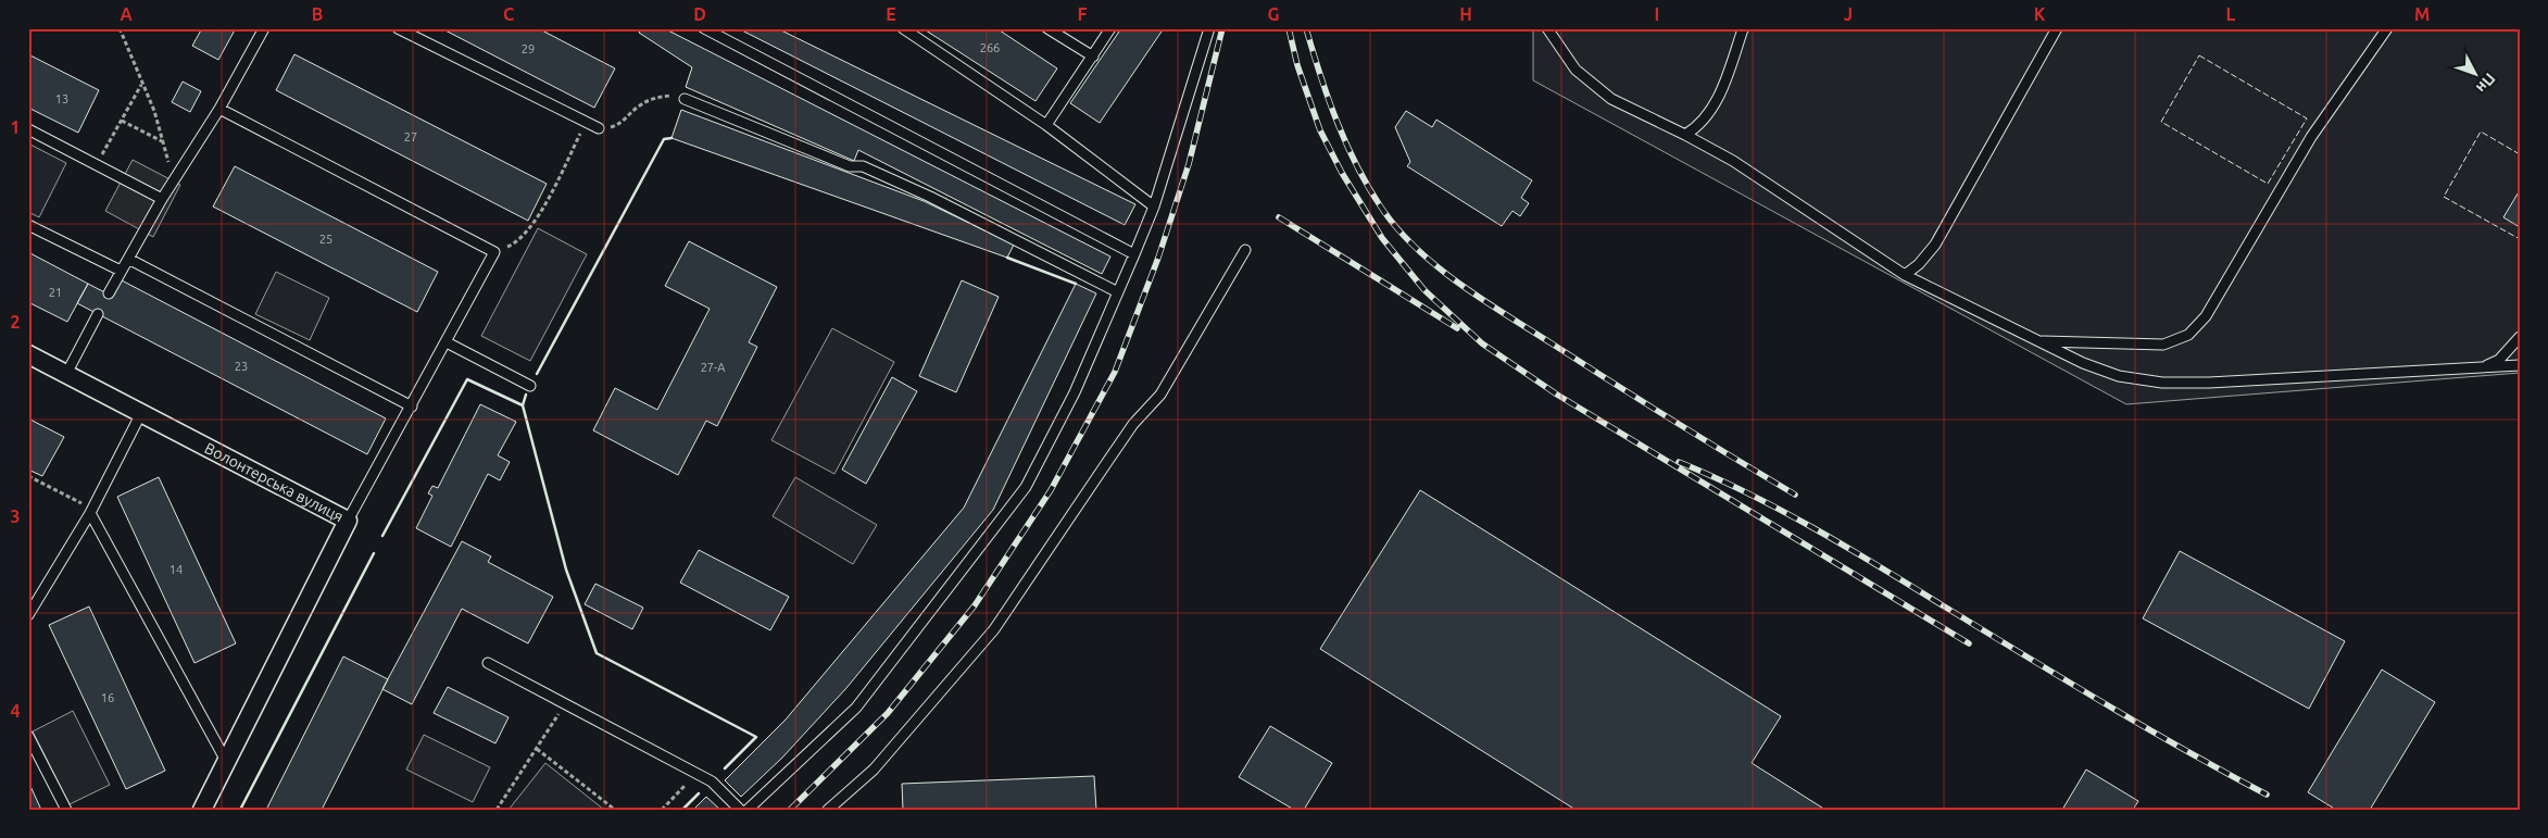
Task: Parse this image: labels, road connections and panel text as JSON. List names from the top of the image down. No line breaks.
{"streets":{"street":["Волонтерська вулиця"]},"house_numbers":["266","29","13","27","25","21","23","27-А","14","16"],"north":"bottom right","grid":{"columns":["A","B","C","D","E","F","G","H","I","J","K","L","M"],"rows":["1","2","3","4"]}}
